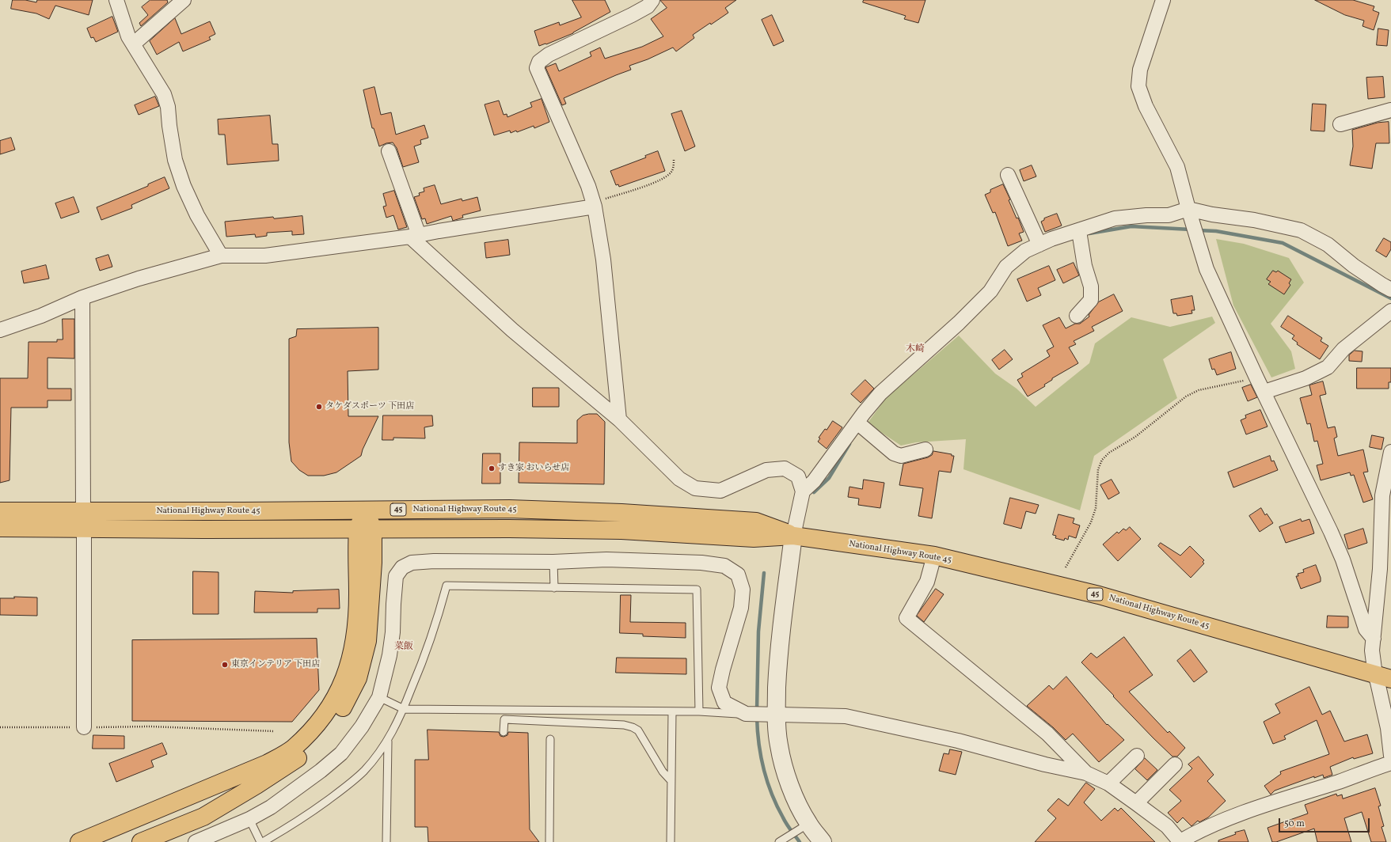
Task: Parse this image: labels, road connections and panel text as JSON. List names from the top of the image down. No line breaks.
{"streets":{"highway":["45","National Highway Route 45"]},"districts":["木崎","菜飯"],"places":["タケダスポーツ 下田店","すき家 おいらせ店","東京インテリア 下田店"],"scale_bar":"50 m"}
